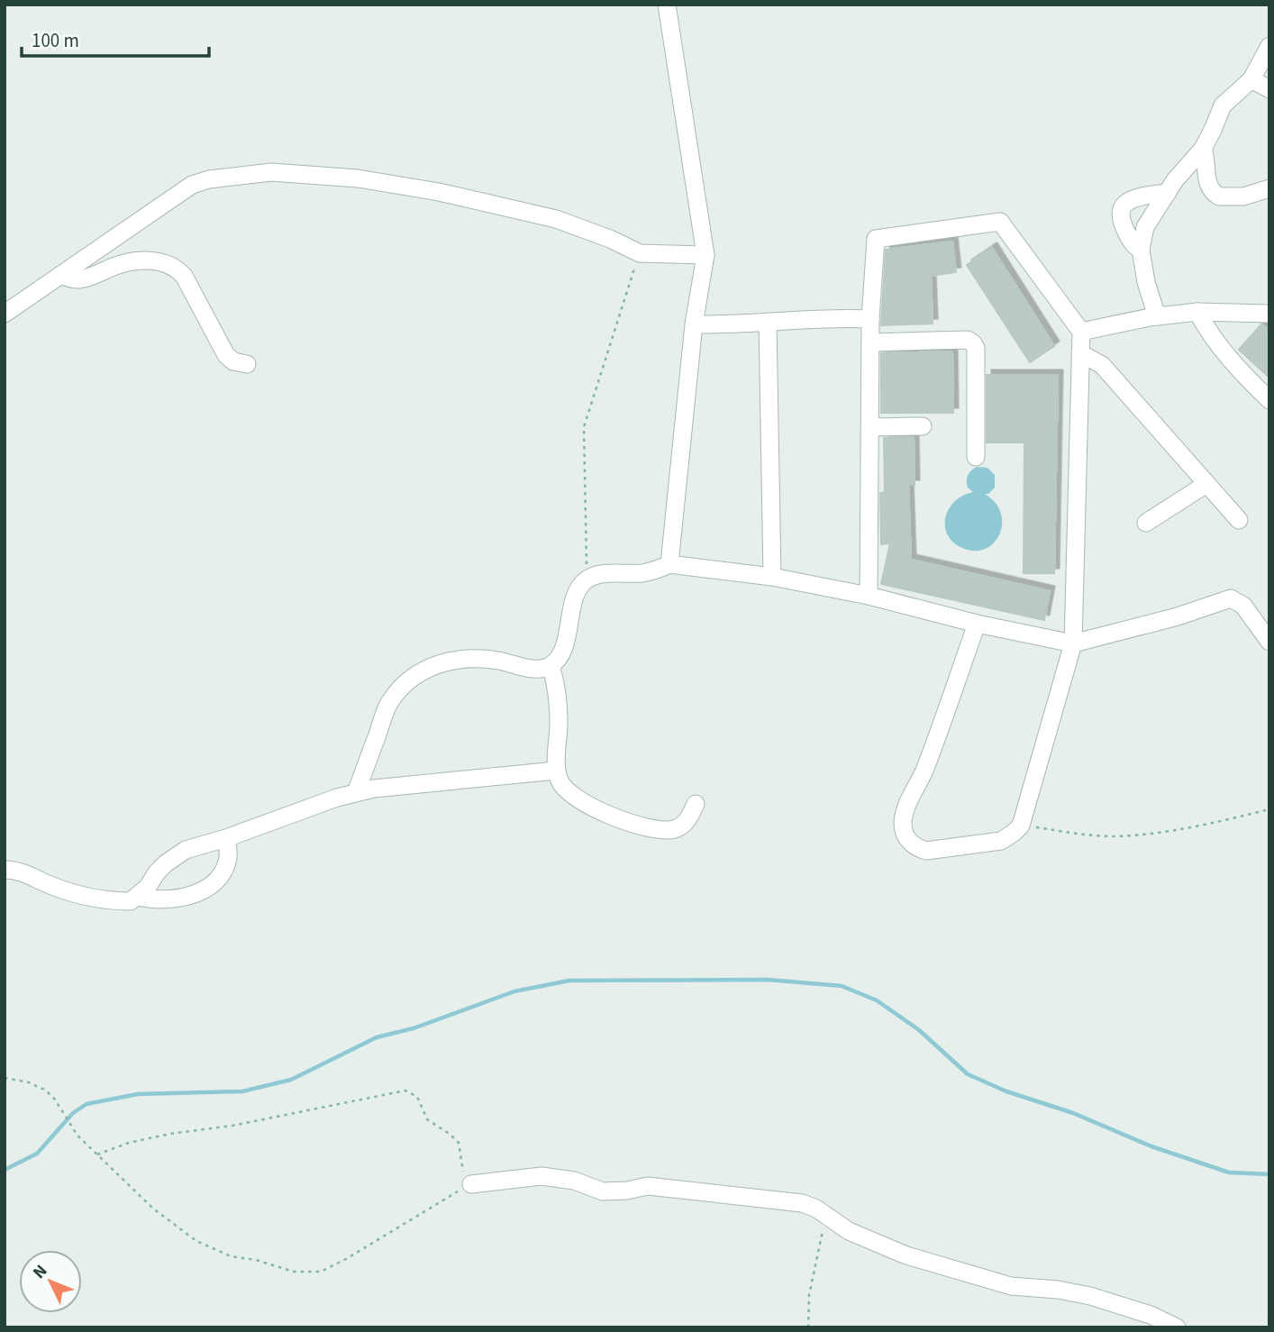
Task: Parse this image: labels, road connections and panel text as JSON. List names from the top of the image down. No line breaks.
{"scale_bar":"100 m","north":"top left"}
